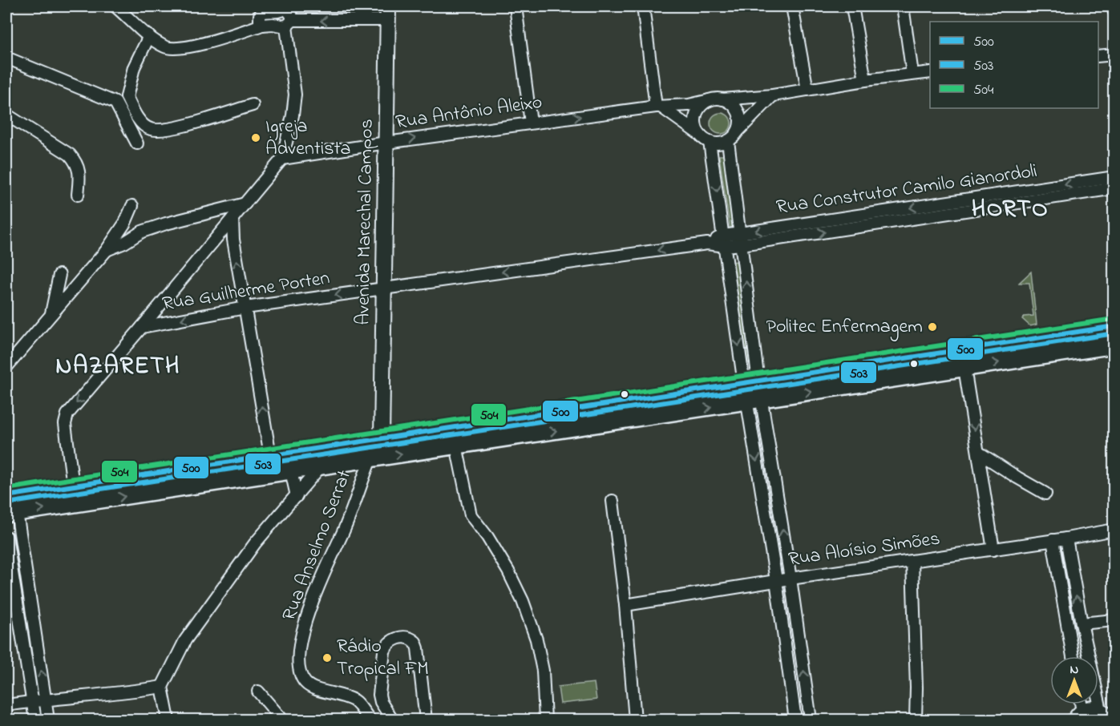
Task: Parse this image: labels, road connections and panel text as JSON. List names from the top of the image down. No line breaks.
{"streets":{"street":["Rua Antônio Aleixo","Rua Construtor Camilo Gianordoli","Avenida Marechal Campos","Rua Guilherme Porten","Rua Anselmo Serrat","Rua Aloísio Simões"]},"crossings":[["Rua Antônio Aleixo","Avenida Marechal Campos"],["Rua Construtor Camilo Gianordoli","Avenida Marechal Campos"],["Rua Construtor Camilo Gianordoli","Rua Guilherme Porten"],["Avenida Marechal Campos","Rua Guilherme Porten"]],"one_way":["Rua Antônio Aleixo","Rua Guilherme Porten"],"districts":["HORTO","NAZARETH"],"places":["Igreja Adventista","Politec Enfermagem","Rádio Tropical FM"],"lines":["transit line 504","transit line 500","transit line 503"],"legend":["500","503","504"],"north":"top"}
